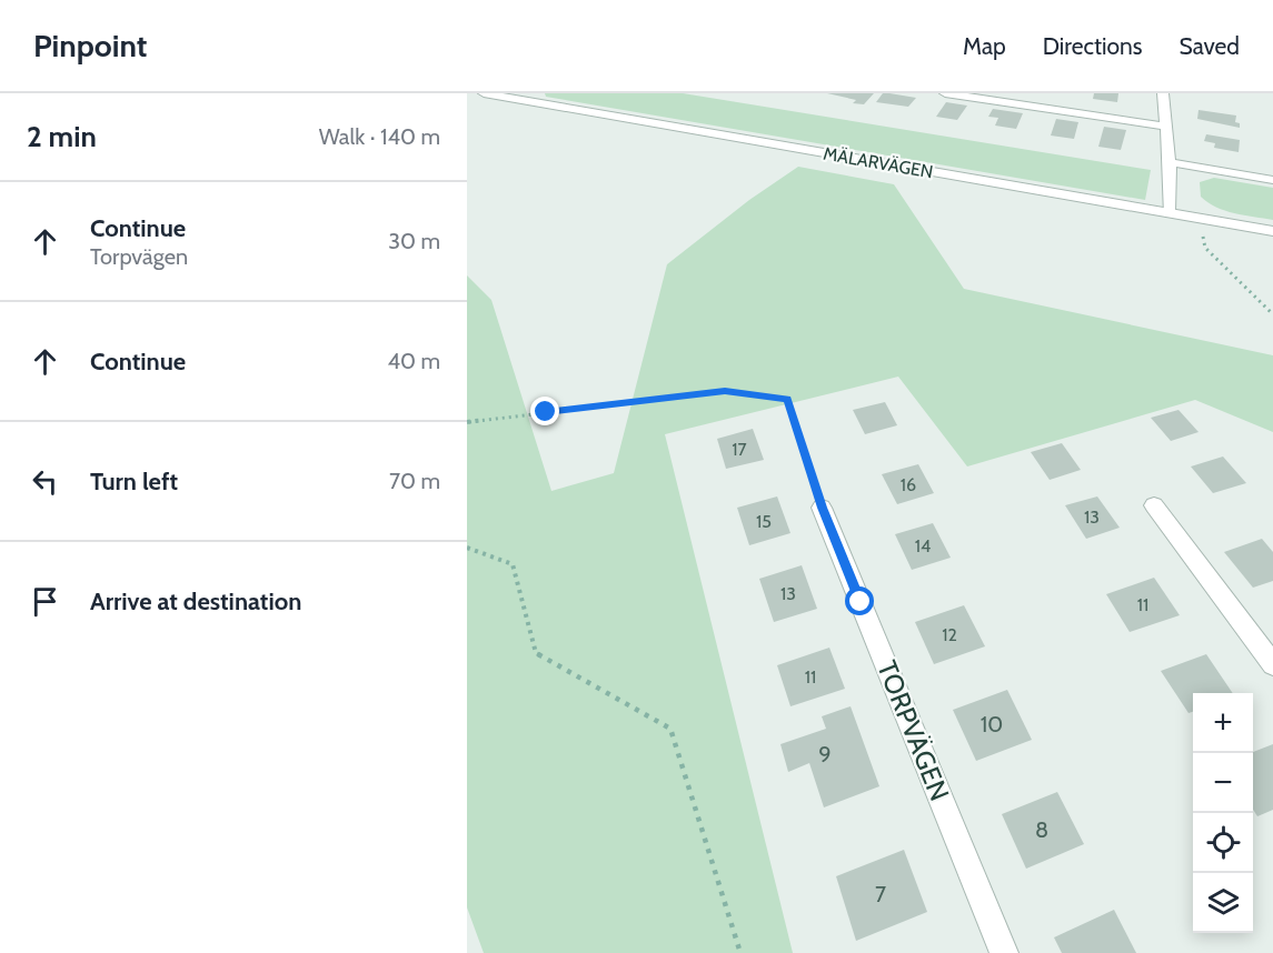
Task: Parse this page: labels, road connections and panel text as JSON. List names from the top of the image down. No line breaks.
{"streets":{"street":["MÄLARVÄGEN","TORPVÄGEN"]},"house_numbers":["17","16","13","15","14","13","11","12","11","10","9","8","7"],"page":{"header":"Pinpoint","nav":["Map","Directions","Saved"],"heading":["2 min","Walk · 140 m"],"list":[["Continue","Torpvägen","30 m"],["Continue","40 m"],["Turn left","70 m"],"Arrive at destination"],"map_buttons":["+","−"]}}
